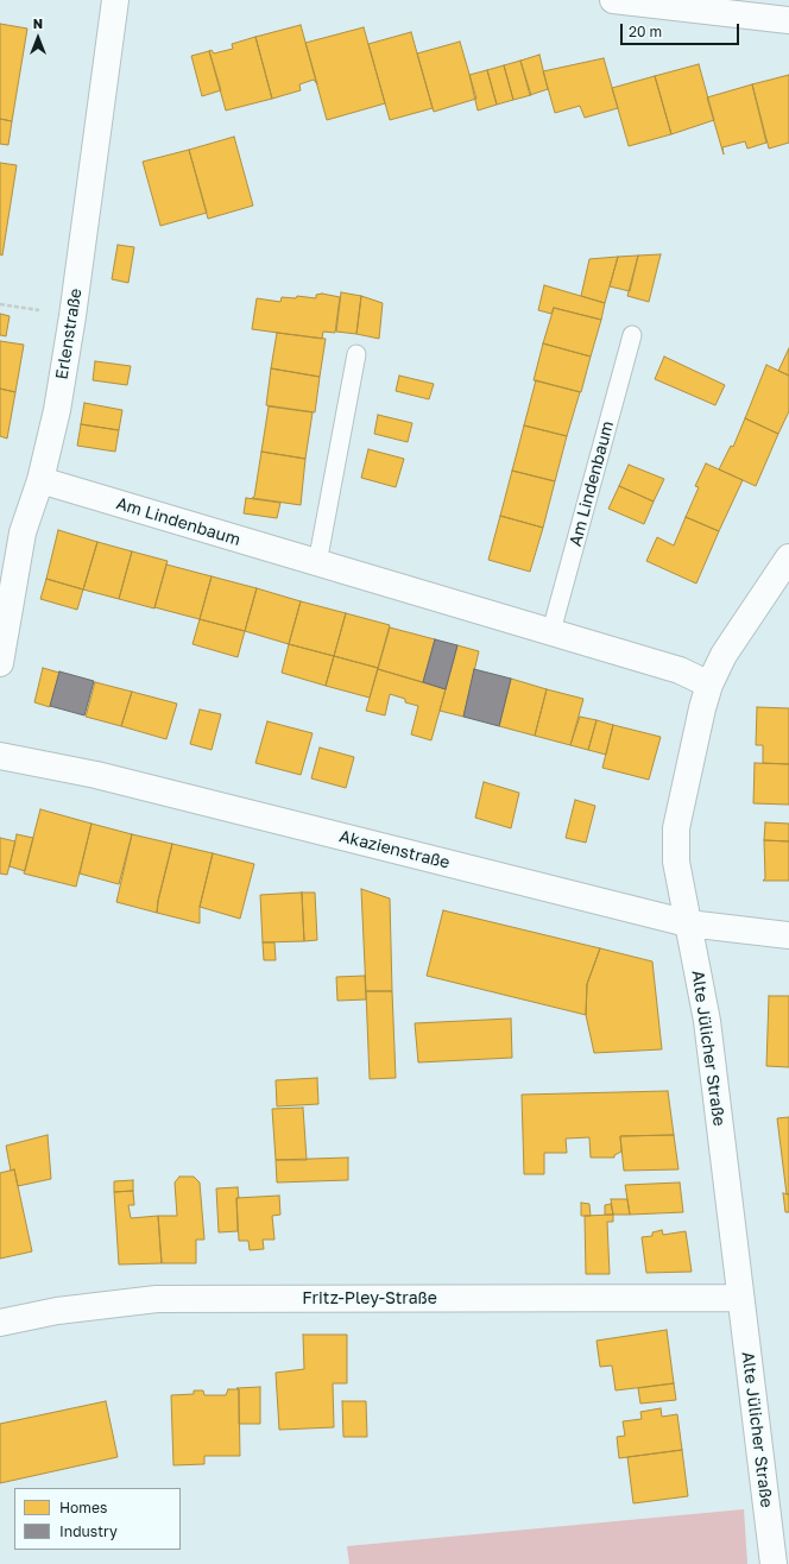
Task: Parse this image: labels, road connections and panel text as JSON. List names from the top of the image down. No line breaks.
{"streets":{"street":["Erlenstraße","Am Lindenbaum","Akazienstraße","Alte Jülicher Straße","Fritz-Pley-Straße"]},"crossings":[["Erlenstraße","Am Lindenbaum"],["Am Lindenbaum","Alte Jülicher Straße"],["Akazienstraße","Alte Jülicher Straße"],["Alte Jülicher Straße","Fritz-Pley-Straße"]],"legend":["Homes","Industry"],"scale_bar":"20 m","north":"top"}
